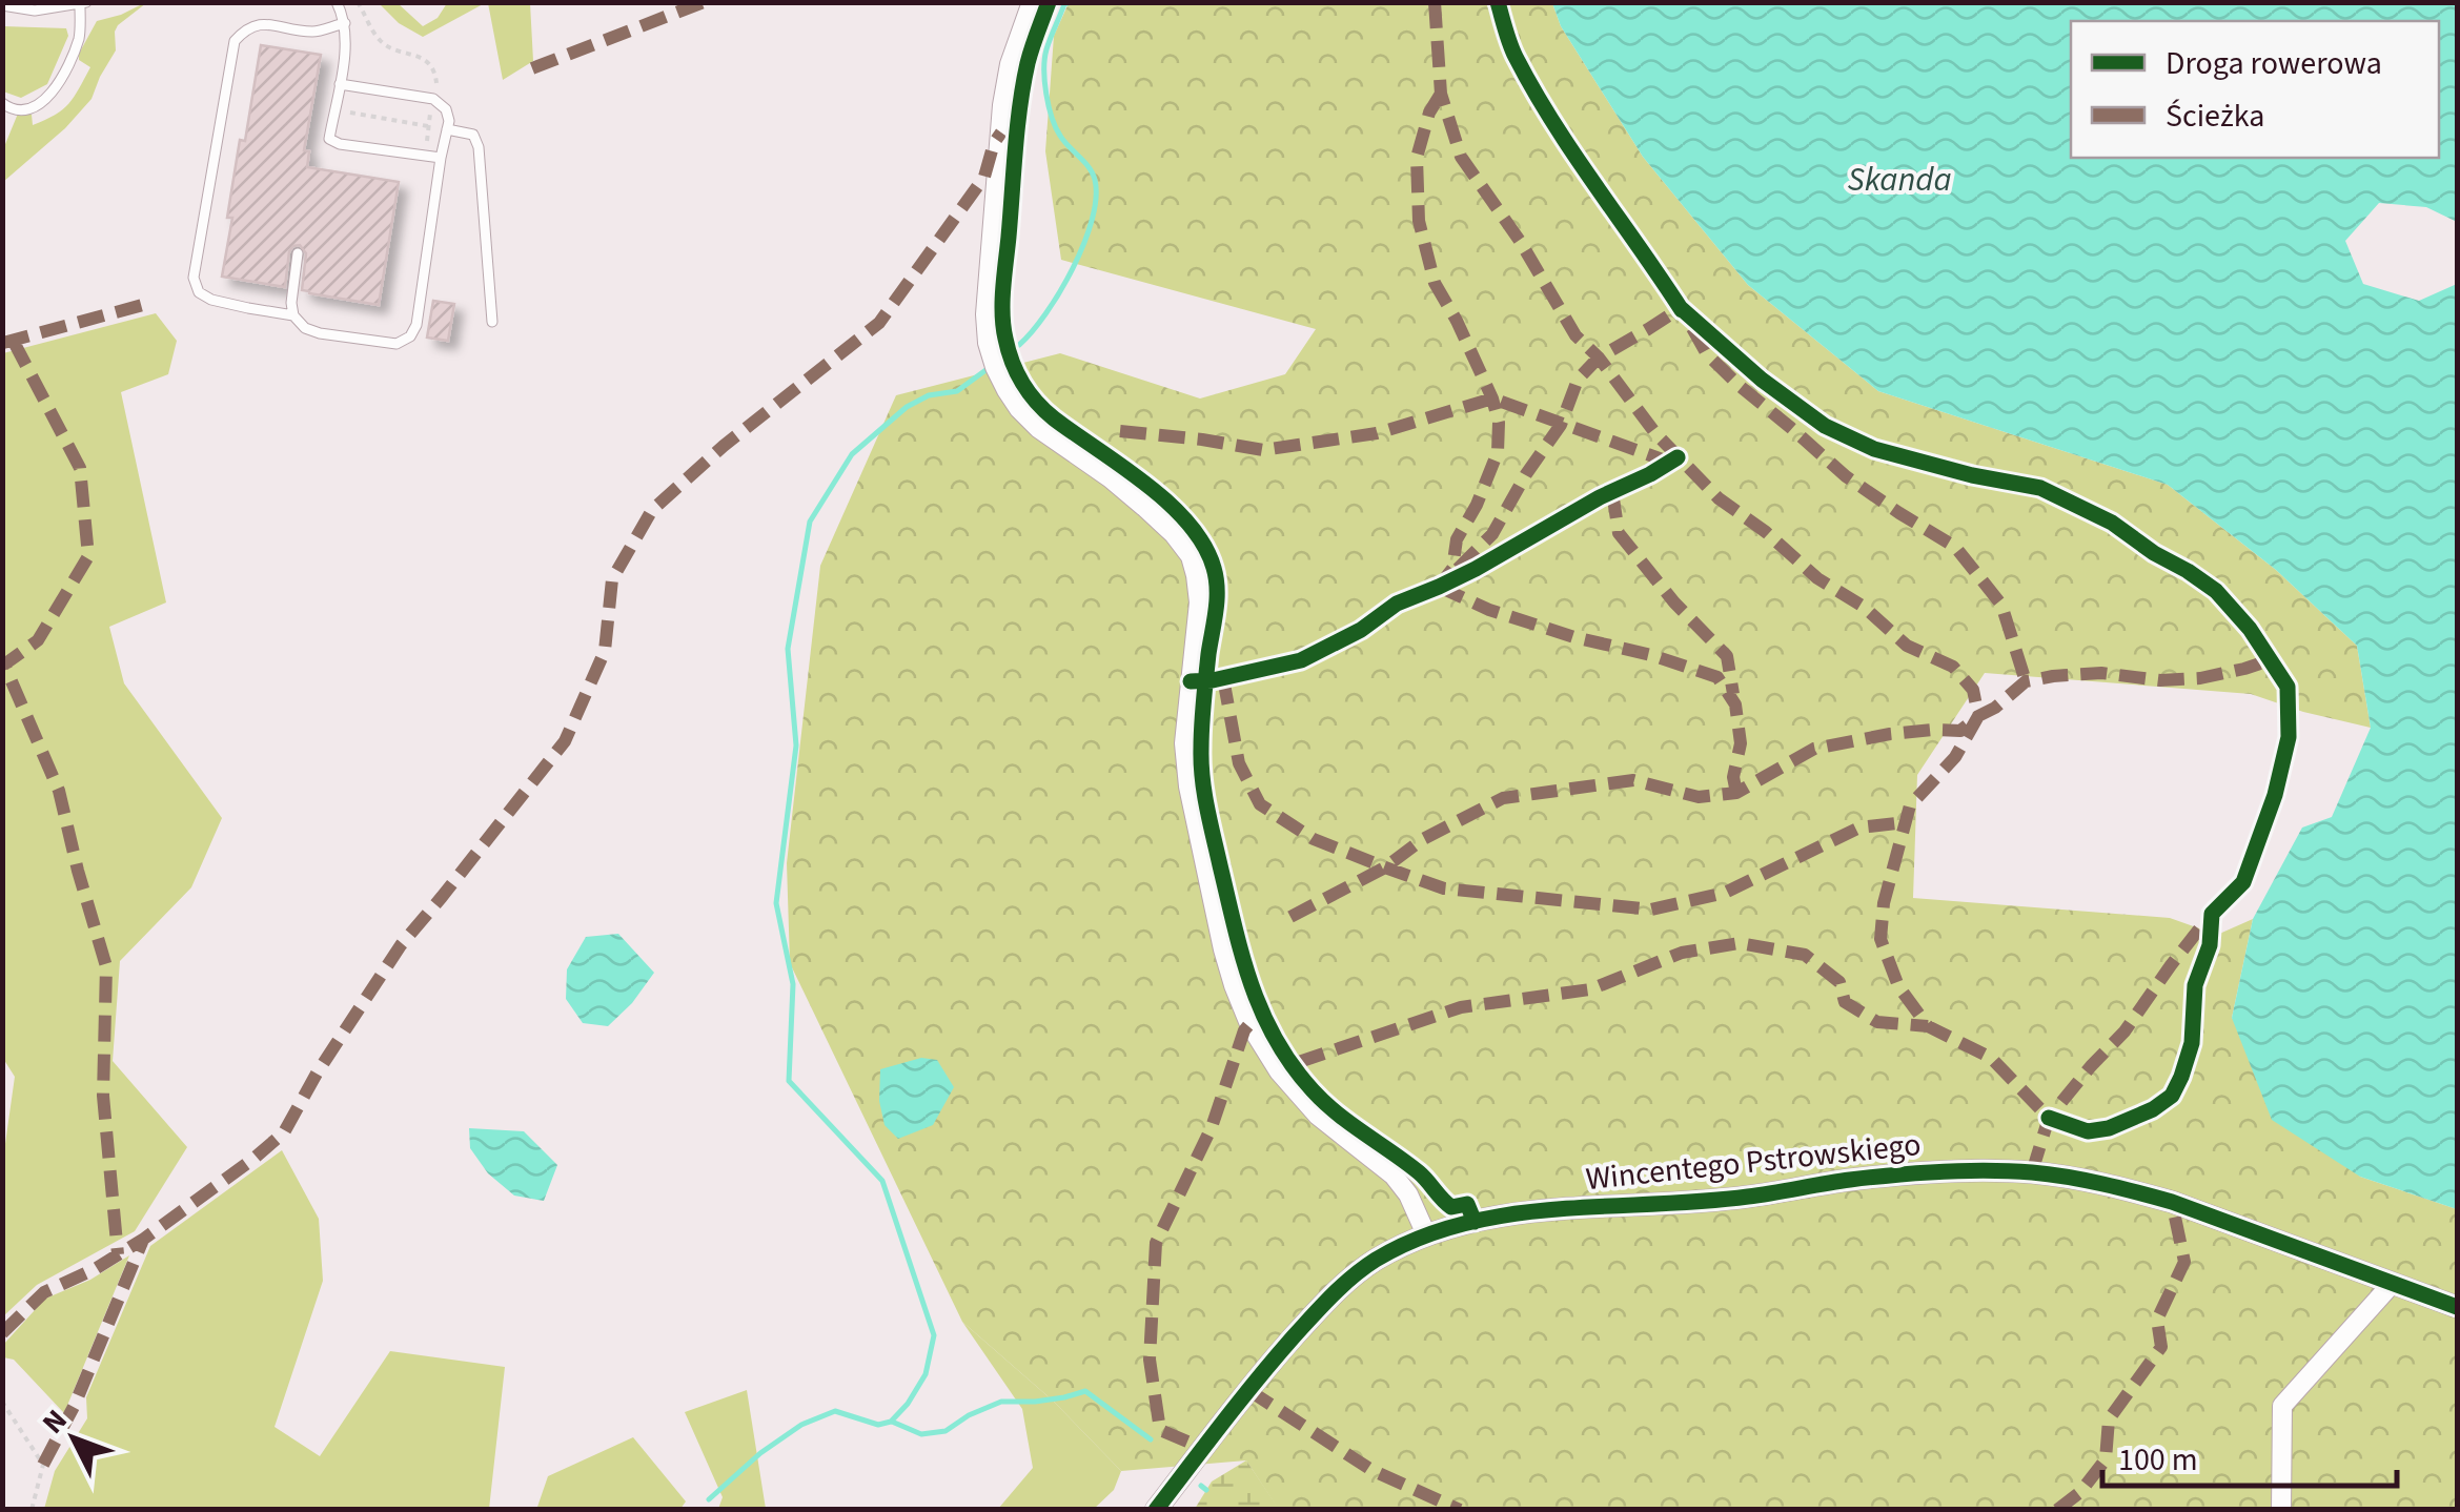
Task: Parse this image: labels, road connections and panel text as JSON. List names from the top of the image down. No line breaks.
{"streets":{"street":["Wincentego Pstrowskiego"]},"water":["Skanda"],"legend":["Droga rowerowa","Ścieżka"],"scale_bar":"100 m","north":"top left"}
